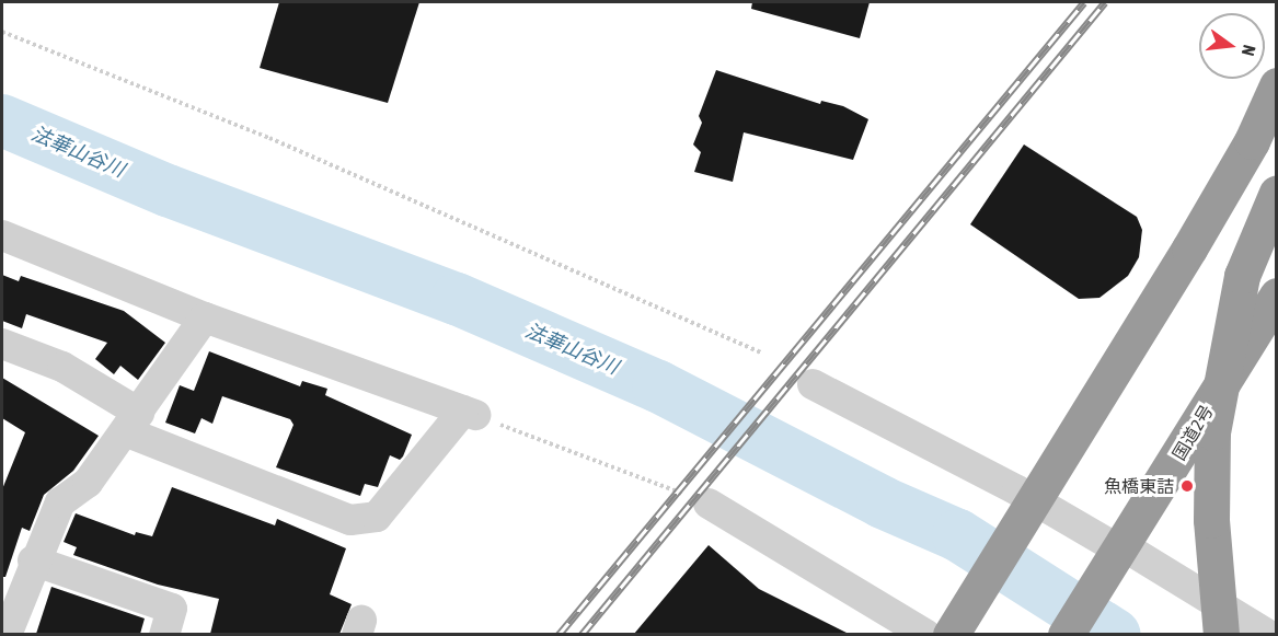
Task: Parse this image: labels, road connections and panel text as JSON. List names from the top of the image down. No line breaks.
{"streets":{"highway":["国道2号"]},"water":["法華山谷川"],"places":["魚橋東詰"],"north":"right"}
